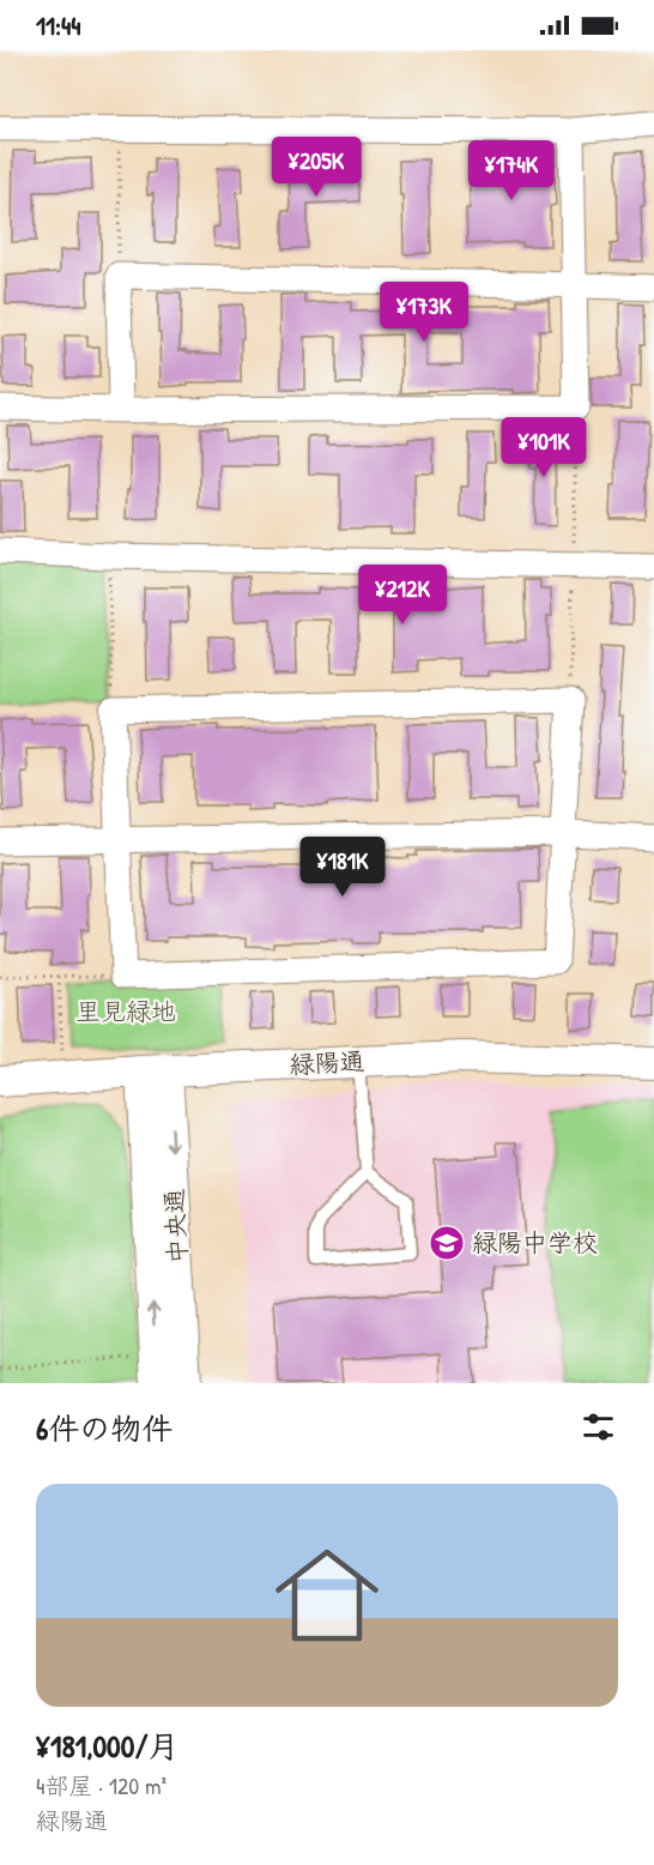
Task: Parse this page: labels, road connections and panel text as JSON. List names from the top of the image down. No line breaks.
{"streets":{"street":["緑陽通","中央通"]},"crossings":[["緑陽通","中央通"]],"parks":["里見緑地"],"places":{"school or university":["緑陽中学校"]},"page":{"status":"11:44","price":["¥205K","¥174K","¥173K","¥101K","¥212K","¥181K"],"heading":"6件の物件","list":[{"name":"¥181,000/月","note":"4部屋 · 120 m² · 緑陽通"}]}}
